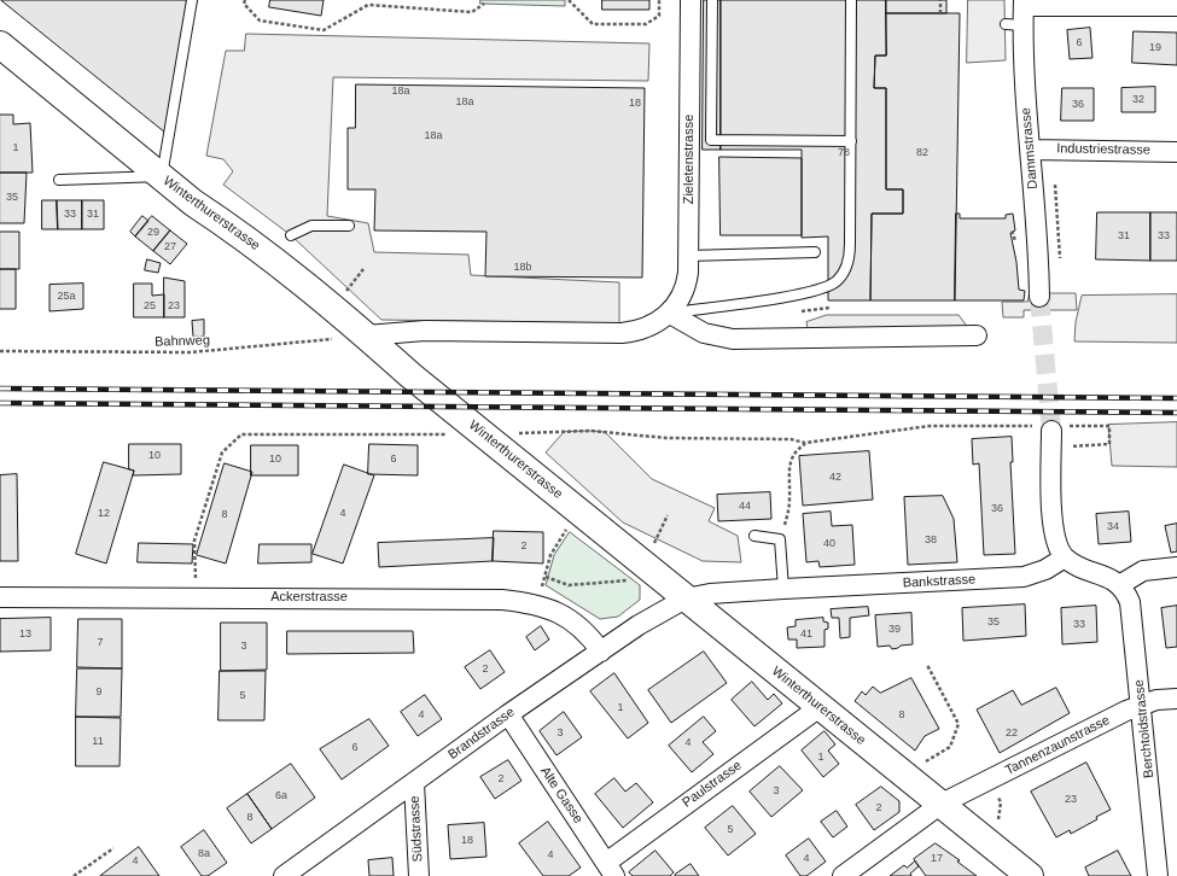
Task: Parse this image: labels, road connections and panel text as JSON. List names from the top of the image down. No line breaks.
{"streets":{"main road":["Winterthurerstrasse"],"street":["Dammstrasse","Industriestrasse","Zieletenstrasse","Bankstrasse","Ackerstrasse","Berchtoldstrasse","Brandstrasse","Tannenzaunstrasse","Paulstrasse","Alte Gasse","Südstrasse"],"path":["Bahnweg"]},"crossings":[["Dammstrasse","Industriestrasse"],["Zieletenstrasse","Winterthurerstrasse"],["Zieletenstrasse","Bahnweg"],["Winterthurerstrasse","Bahnweg"],["Winterthurerstrasse","Bankstrasse"],["Winterthurerstrasse","Brandstrasse"],["Winterthurerstrasse","Tannenzaunstrasse"],["Winterthurerstrasse","Paulstrasse"],["Bankstrasse","Brandstrasse"],["Ackerstrasse","Brandstrasse"],["Berchtoldstrasse","Tannenzaunstrasse"],["Brandstrasse","Alte Gasse"],["Brandstrasse","Südstrasse"],["Paulstrasse","Alte Gasse"]],"house_numbers":["6","19","18a","32","18a","18","36","18a","1","78","82","35","33","31","29","31","33","27","18b","25a","25","23","10","10","6","42","44","36","12","4","8","34","38","40","2","35","33","39","13","41","7","3","2","9","5","1","4","8","3","22","11","4","6","1","2","3","6a","23","2","8","5","18","8a","4","4","17","4"]}
